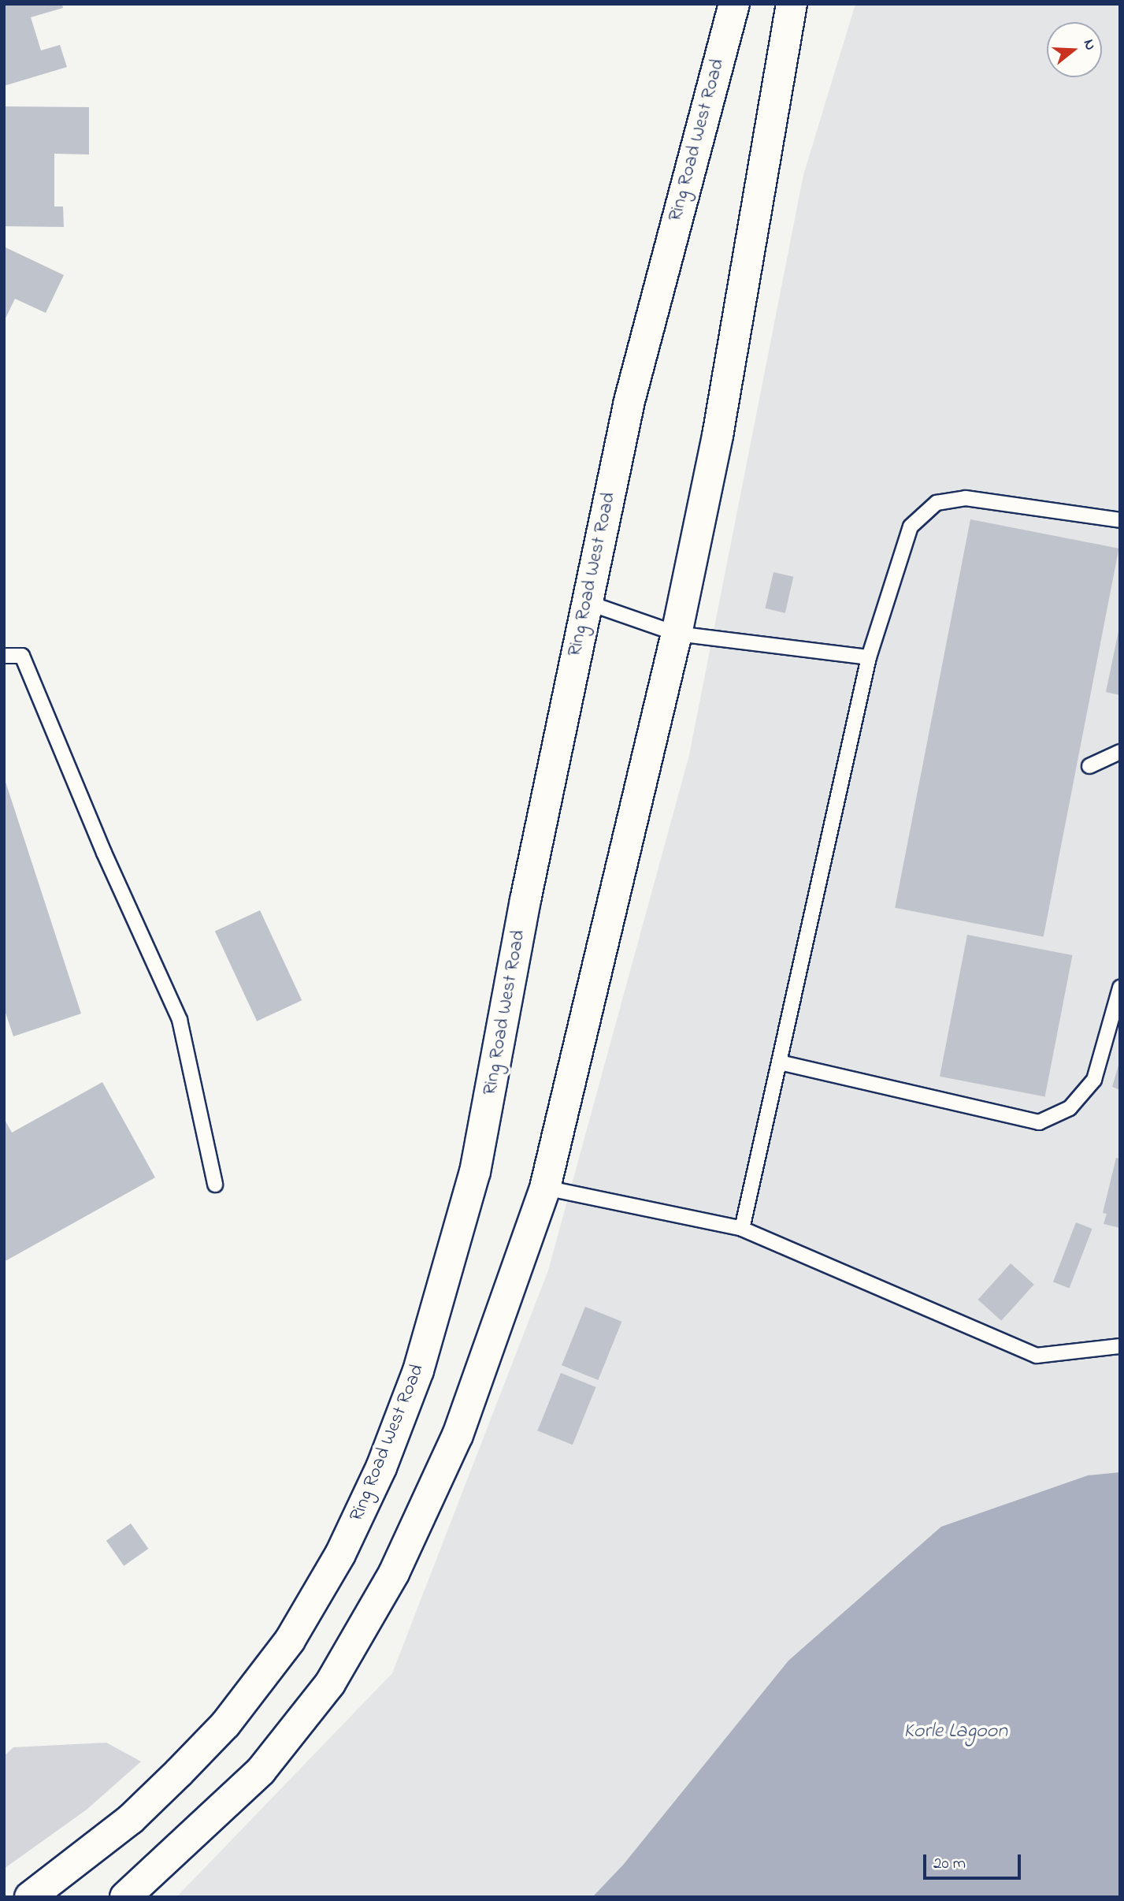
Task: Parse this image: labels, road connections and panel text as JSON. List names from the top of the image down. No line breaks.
{"streets":{"main road":["Ring Road West Road"]},"water":["Korle Lagoon"],"scale_bar":"20 m","north":"right"}
